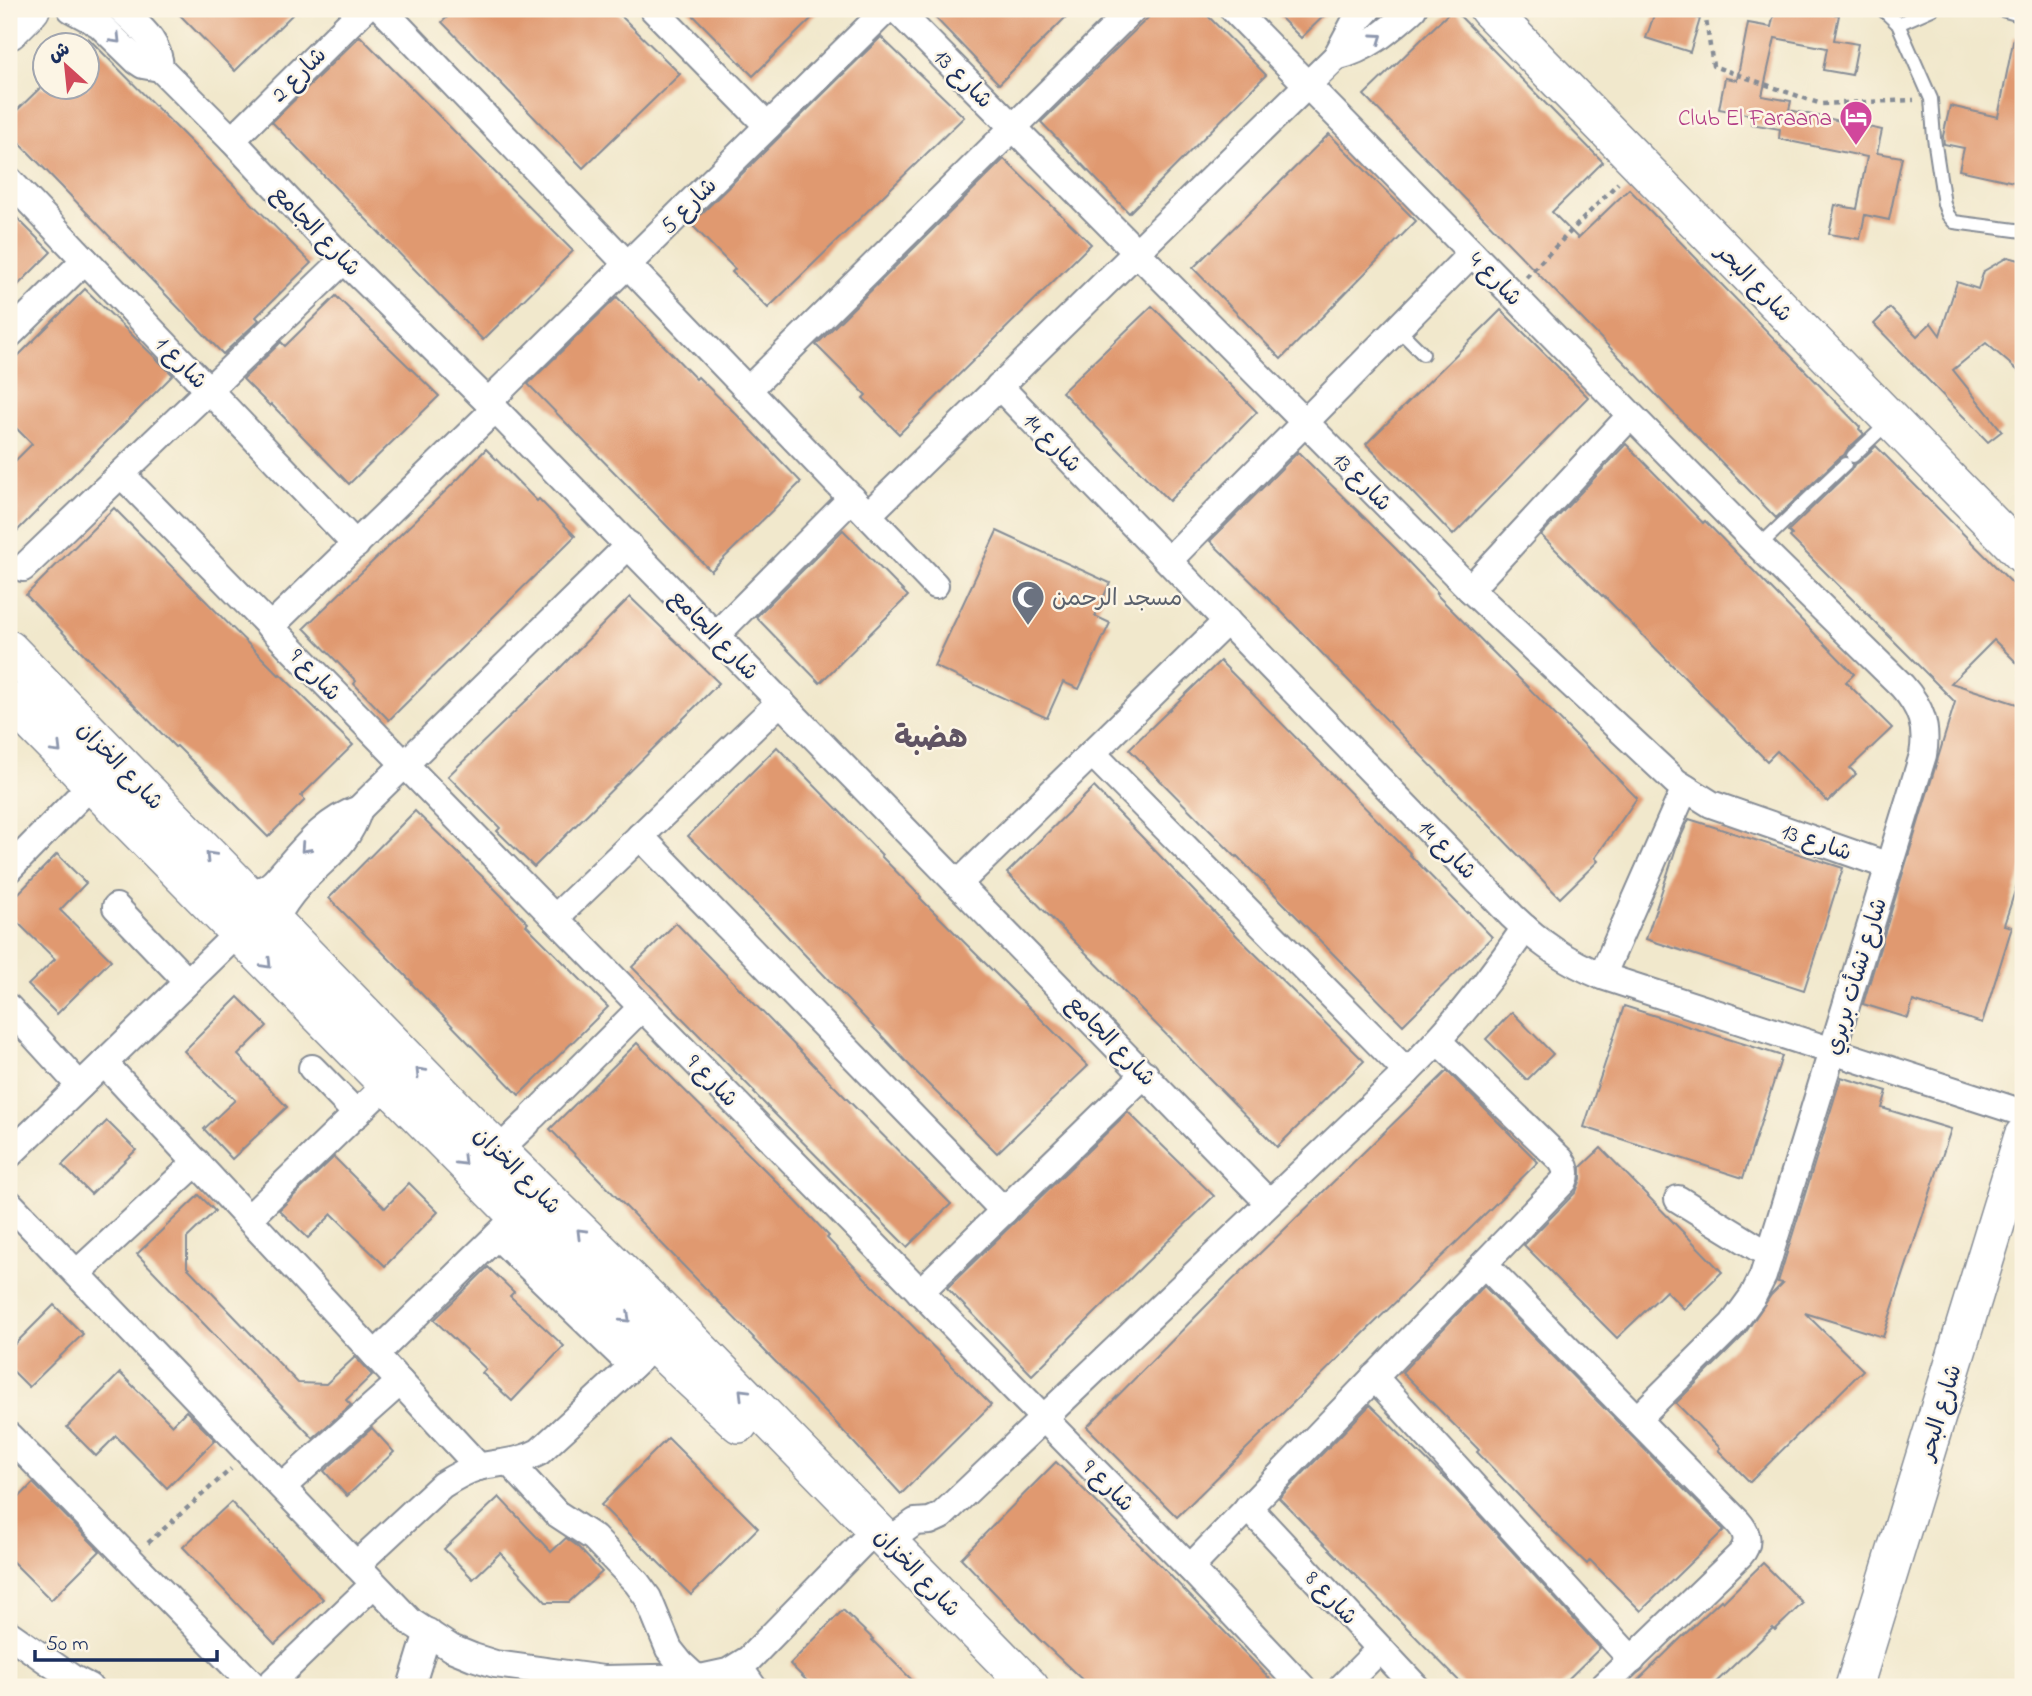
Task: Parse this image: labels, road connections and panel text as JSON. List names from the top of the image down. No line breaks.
{"streets":{"main road":["شارع البحر","شارع الخزان"],"street":["شارع 2","شارع 13","شارع 5","شارع الجامع","شارع 4","شارع 1","شارع 14","شارع 9","شارع نشأت بربري","شارع 8"]},"crossings":[["شارع 2","شارع الجامع"],["شارع 13","شارع نشأت بربري"],["شارع 5","شارع الجامع"],["شارع 5","شارع 1"],["شارع 5","شارع 9"],["شارع 4","شارع نشأت بربري"],["شارع 14","شارع نشأت بربري"]],"districts":["هضبة"],"places":{"hotel":["Club El Faraana"],"mosque":["مسجد الرحمن"]},"scale_bar":"50 m","north":"top left"}
